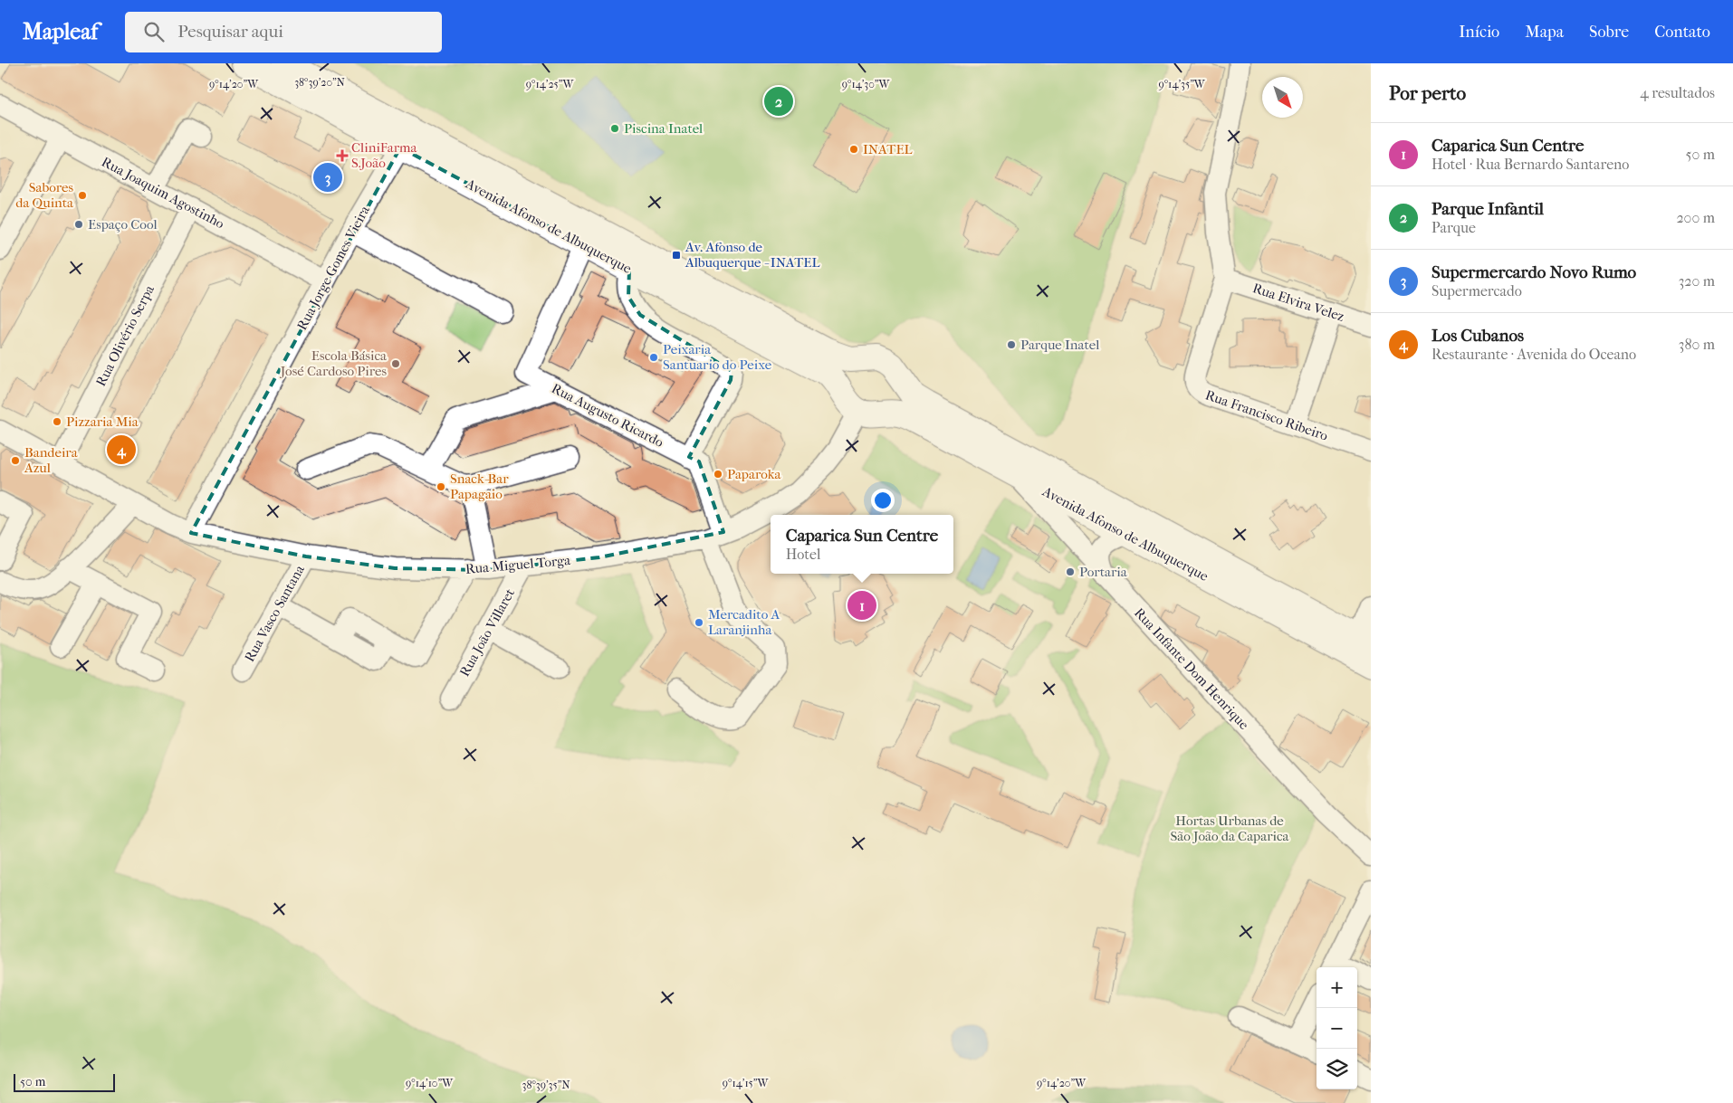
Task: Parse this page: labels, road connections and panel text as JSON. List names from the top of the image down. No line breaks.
{"streets":{"main road":["Avenida Afonso de Albuquerque"],"street":["Rua Joaquim Agostinho","Rua Jorge Gomes Vieira","Rua Elvira Velez","Rua Olivério Serpa","Rua Augusto Ricardo","Rua Francisco Ribeiro","Rua Miguel Torga","Rua Vasco Santana","Rua João Villaret","Rua Infante Dom Henrique"]},"crossings":[["Rua Joaquim Agostinho","Rua Jorge Gomes Vieira"],["Rua Joaquim Agostinho","Rua Olivério Serpa"],["Avenida Afonso de Albuquerque","Rua Jorge Gomes Vieira"],["Avenida Afonso de Albuquerque","Rua Augusto Ricardo"],["Avenida Afonso de Albuquerque","Rua Miguel Torga"],["Avenida Afonso de Albuquerque","Rua Infante Dom Henrique"],["Rua Jorge Gomes Vieira","Rua Miguel Torga"],["Rua Elvira Velez","Rua Francisco Ribeiro"],["Rua Olivério Serpa","Rua Miguel Torga"],["Rua Augusto Ricardo","Rua Miguel Torga"],["Rua Miguel Torga","Rua Vasco Santana"],["Rua Miguel Torga","Rua João Villaret"]],"parks":["Hortas Urbanas de São João da Caparica"],"places":{"other":["Piscina Inatel","INATEL","Sabores da Quinta","Espaço Cool","Parque Inatel","Peixaria Santuario do Peixe","Escola Básica José Cardoso Pires","Pizzaria Mia","Bandeira Azul","Paparoka","Snack-Bar Papagaio","Portaria","Mercadito A Laranjinha"],"health":["CliniFarma S.João"],"transit":["Av. Afonso de Albuquerque - INATEL"]},"scale_bar":"50 m","north":"bottom right","page":{"header":"Mapleaf","search":"Pesquisar aqui","nav":["Início","Mapa","Sobre","Contato"],"heading":["Por perto","4 resultados"],"pins":["2","3","4","1"],"list":[{"mark":"1","name":"Caparica Sun Centre","note":"Hotel · Rua Bernardo Santareno","value":"50 m"},{"mark":"2","name":"Parque Infantil","note":"Parque","value":"200 m"},{"mark":"3","name":"Supermercardo Novo Rumo","note":"Supermercado","value":"320 m"},{"mark":"4","name":"Los Cubanos","note":"Restaurante · Avenida do Oceano","value":"380 m"}],"popup":["Caparica Sun Centre","Hotel"],"map_buttons":["+","−"],"scale":"50 m"},"coordinates":["38°39'20\"N","9°14'20\"W","9°14'30\"W","9°14'35\"W","9°14'25\"W","9°14'10\"W","9°14'15\"W","38°39'35\"N"]}
